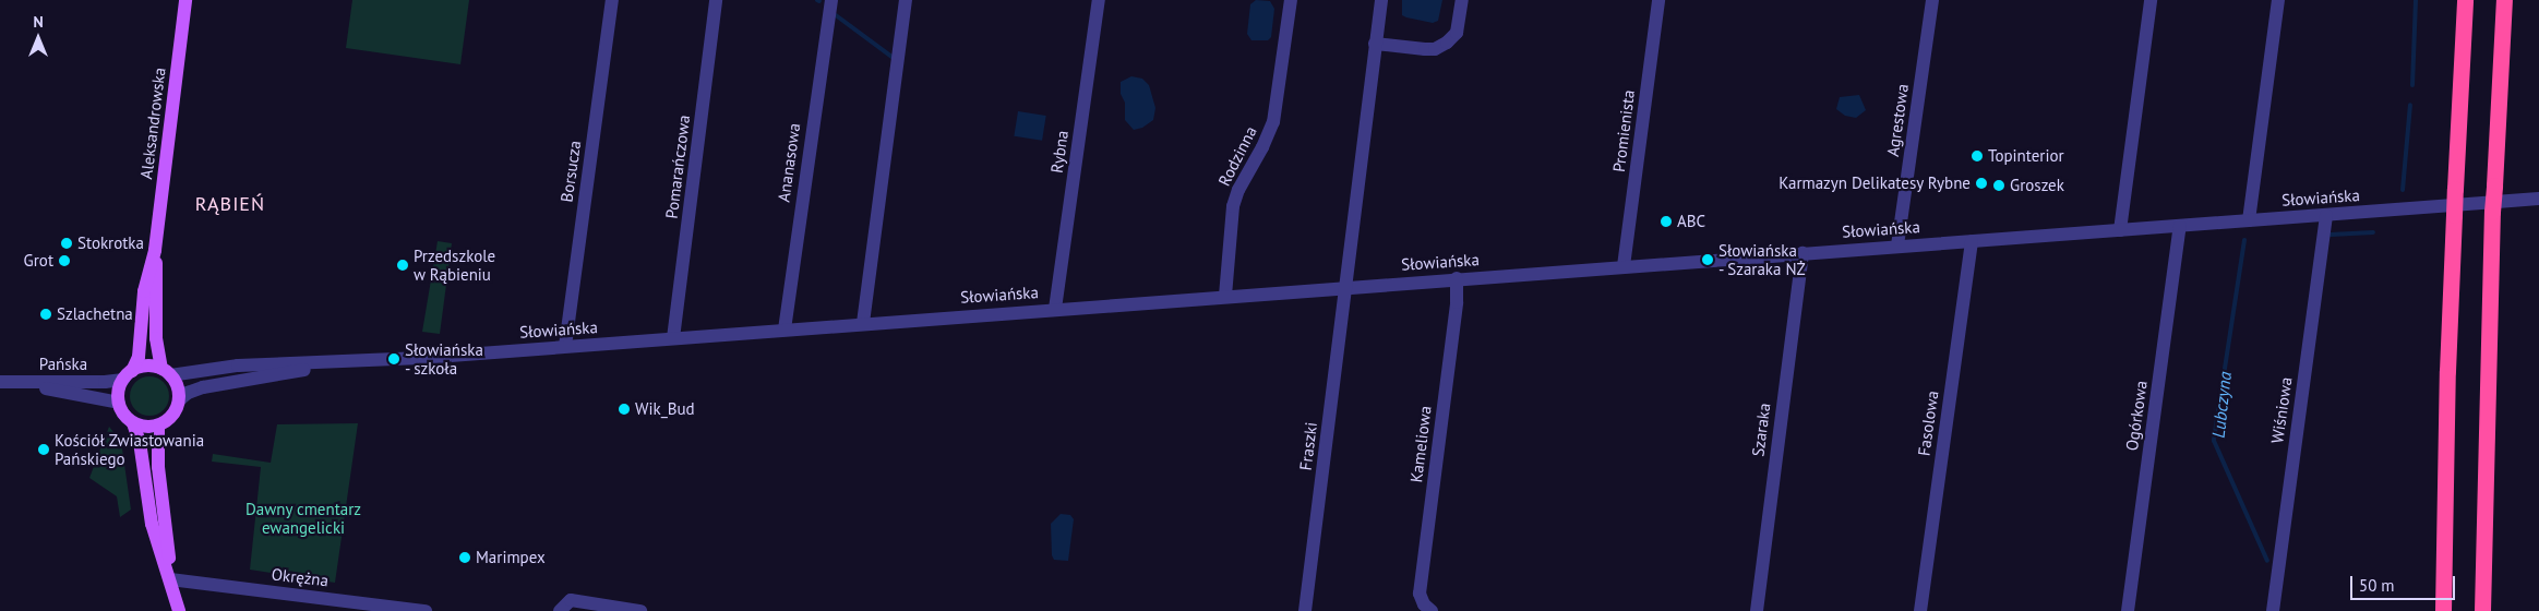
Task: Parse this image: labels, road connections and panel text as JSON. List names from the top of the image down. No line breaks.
{"streets":{"main road":["Aleksandrowska"],"street":["Agrestowa","Promienista","Rybna","Rodzinna","Ananasowa","Pomarańczowa","Borsucza","Słowiańska","Pańska","Wiśniowa","Ogórkowa","Fasolowa","Szaraka","Kameliowa","Fraszki","Okrężna"]},"crossings":[["Agrestowa","Słowiańska"],["Aleksandrowska","Słowiańska"],["Aleksandrowska","Pańska"],["Promienista","Słowiańska"],["Rybna","Słowiańska"],["Rodzinna","Słowiańska"],["Ananasowa","Słowiańska"],["Pomarańczowa","Słowiańska"],["Borsucza","Słowiańska"],["Słowiańska","Pańska"],["Słowiańska","Wiśniowa"],["Słowiańska","Ogórkowa"],["Słowiańska","Fasolowa"],["Słowiańska","Szaraka"],["Słowiańska","Kameliowa"],["Słowiańska","Fraszki"]],"districts":["RĄBIEŃ"],"water":["Lubczyna"],"parks":["Dawny cmentarz ewangelicki"],"places":["Topinterior","Karmazyn Delikatesy Rybne","Groszek","ABC","Stokrotka","Słowiańska - Szaraka NŻ","Grot","Przedszkole w Rąbieniu","Szlachetna","Słowiańska - szkoła","Wik_Bud","Kościół Zwiastowania Pańskiego","Marimpex"],"scale_bar":"50 m","north":"top"}
